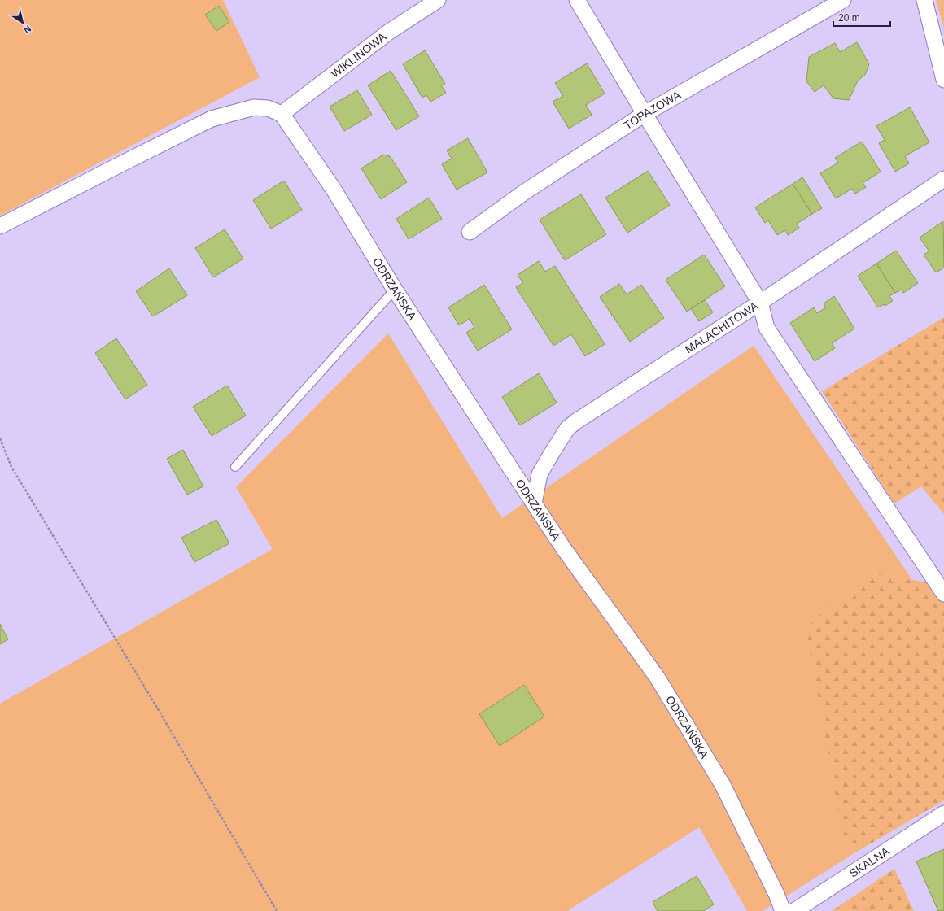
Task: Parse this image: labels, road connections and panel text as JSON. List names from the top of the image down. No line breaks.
{"streets":{"street":["WIKLINOWA","TOPAZOWA","ODRZAŃSKA","MALACHITOWA","SKALNA"]},"crossings":[["WIKLINOWA","ODRZAŃSKA"],["ODRZAŃSKA","MALACHITOWA"]],"scale_bar":"20 m","north":"bottom right"}
